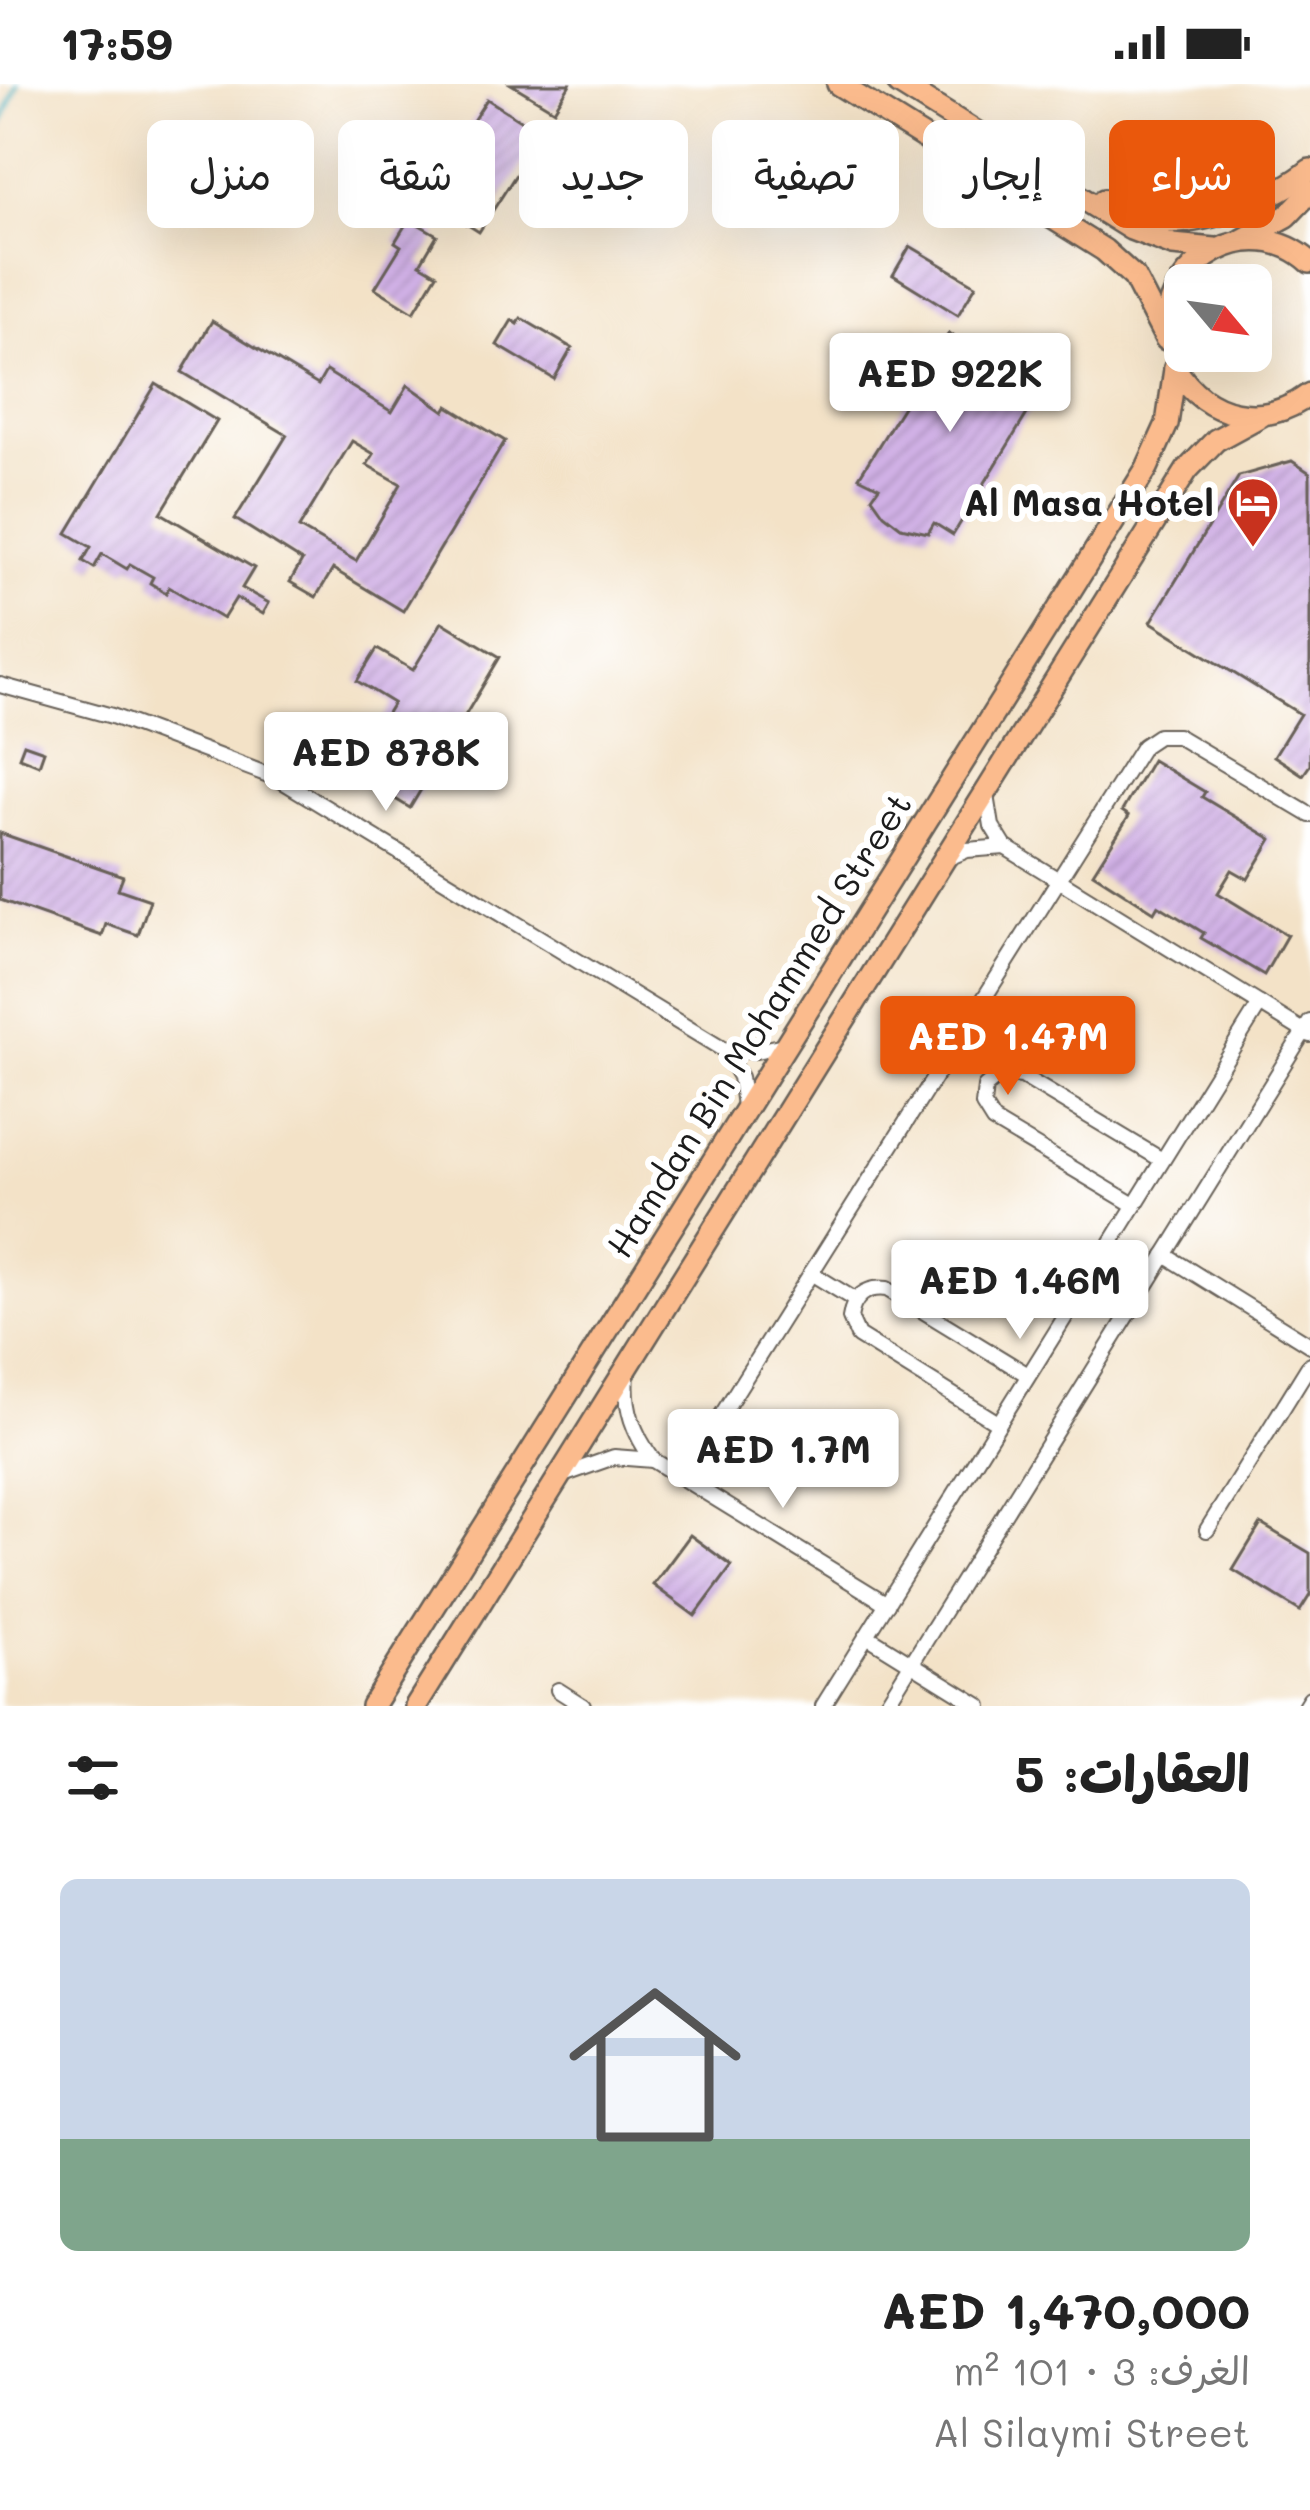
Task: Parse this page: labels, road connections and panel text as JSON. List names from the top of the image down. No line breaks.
{"streets":{"main road":["Hamdan Bin Mohammed Street"]},"places":{"hotel":["Al Masa Hotel"]},"north":"bottom right","page":{"status":"17:59","chip":["شراء","إيجار","تصفية","جديد","شقة","منزل"],"price":["AED 922K","AED 878K","AED 1.47M","AED 1.46M","AED 1.7M"],"heading":"العقارات: 5","list":[{"name":"AED 1,470,000","note":"الغرف: 3 · 101 m² · Al Silaymi Street"}]}}
